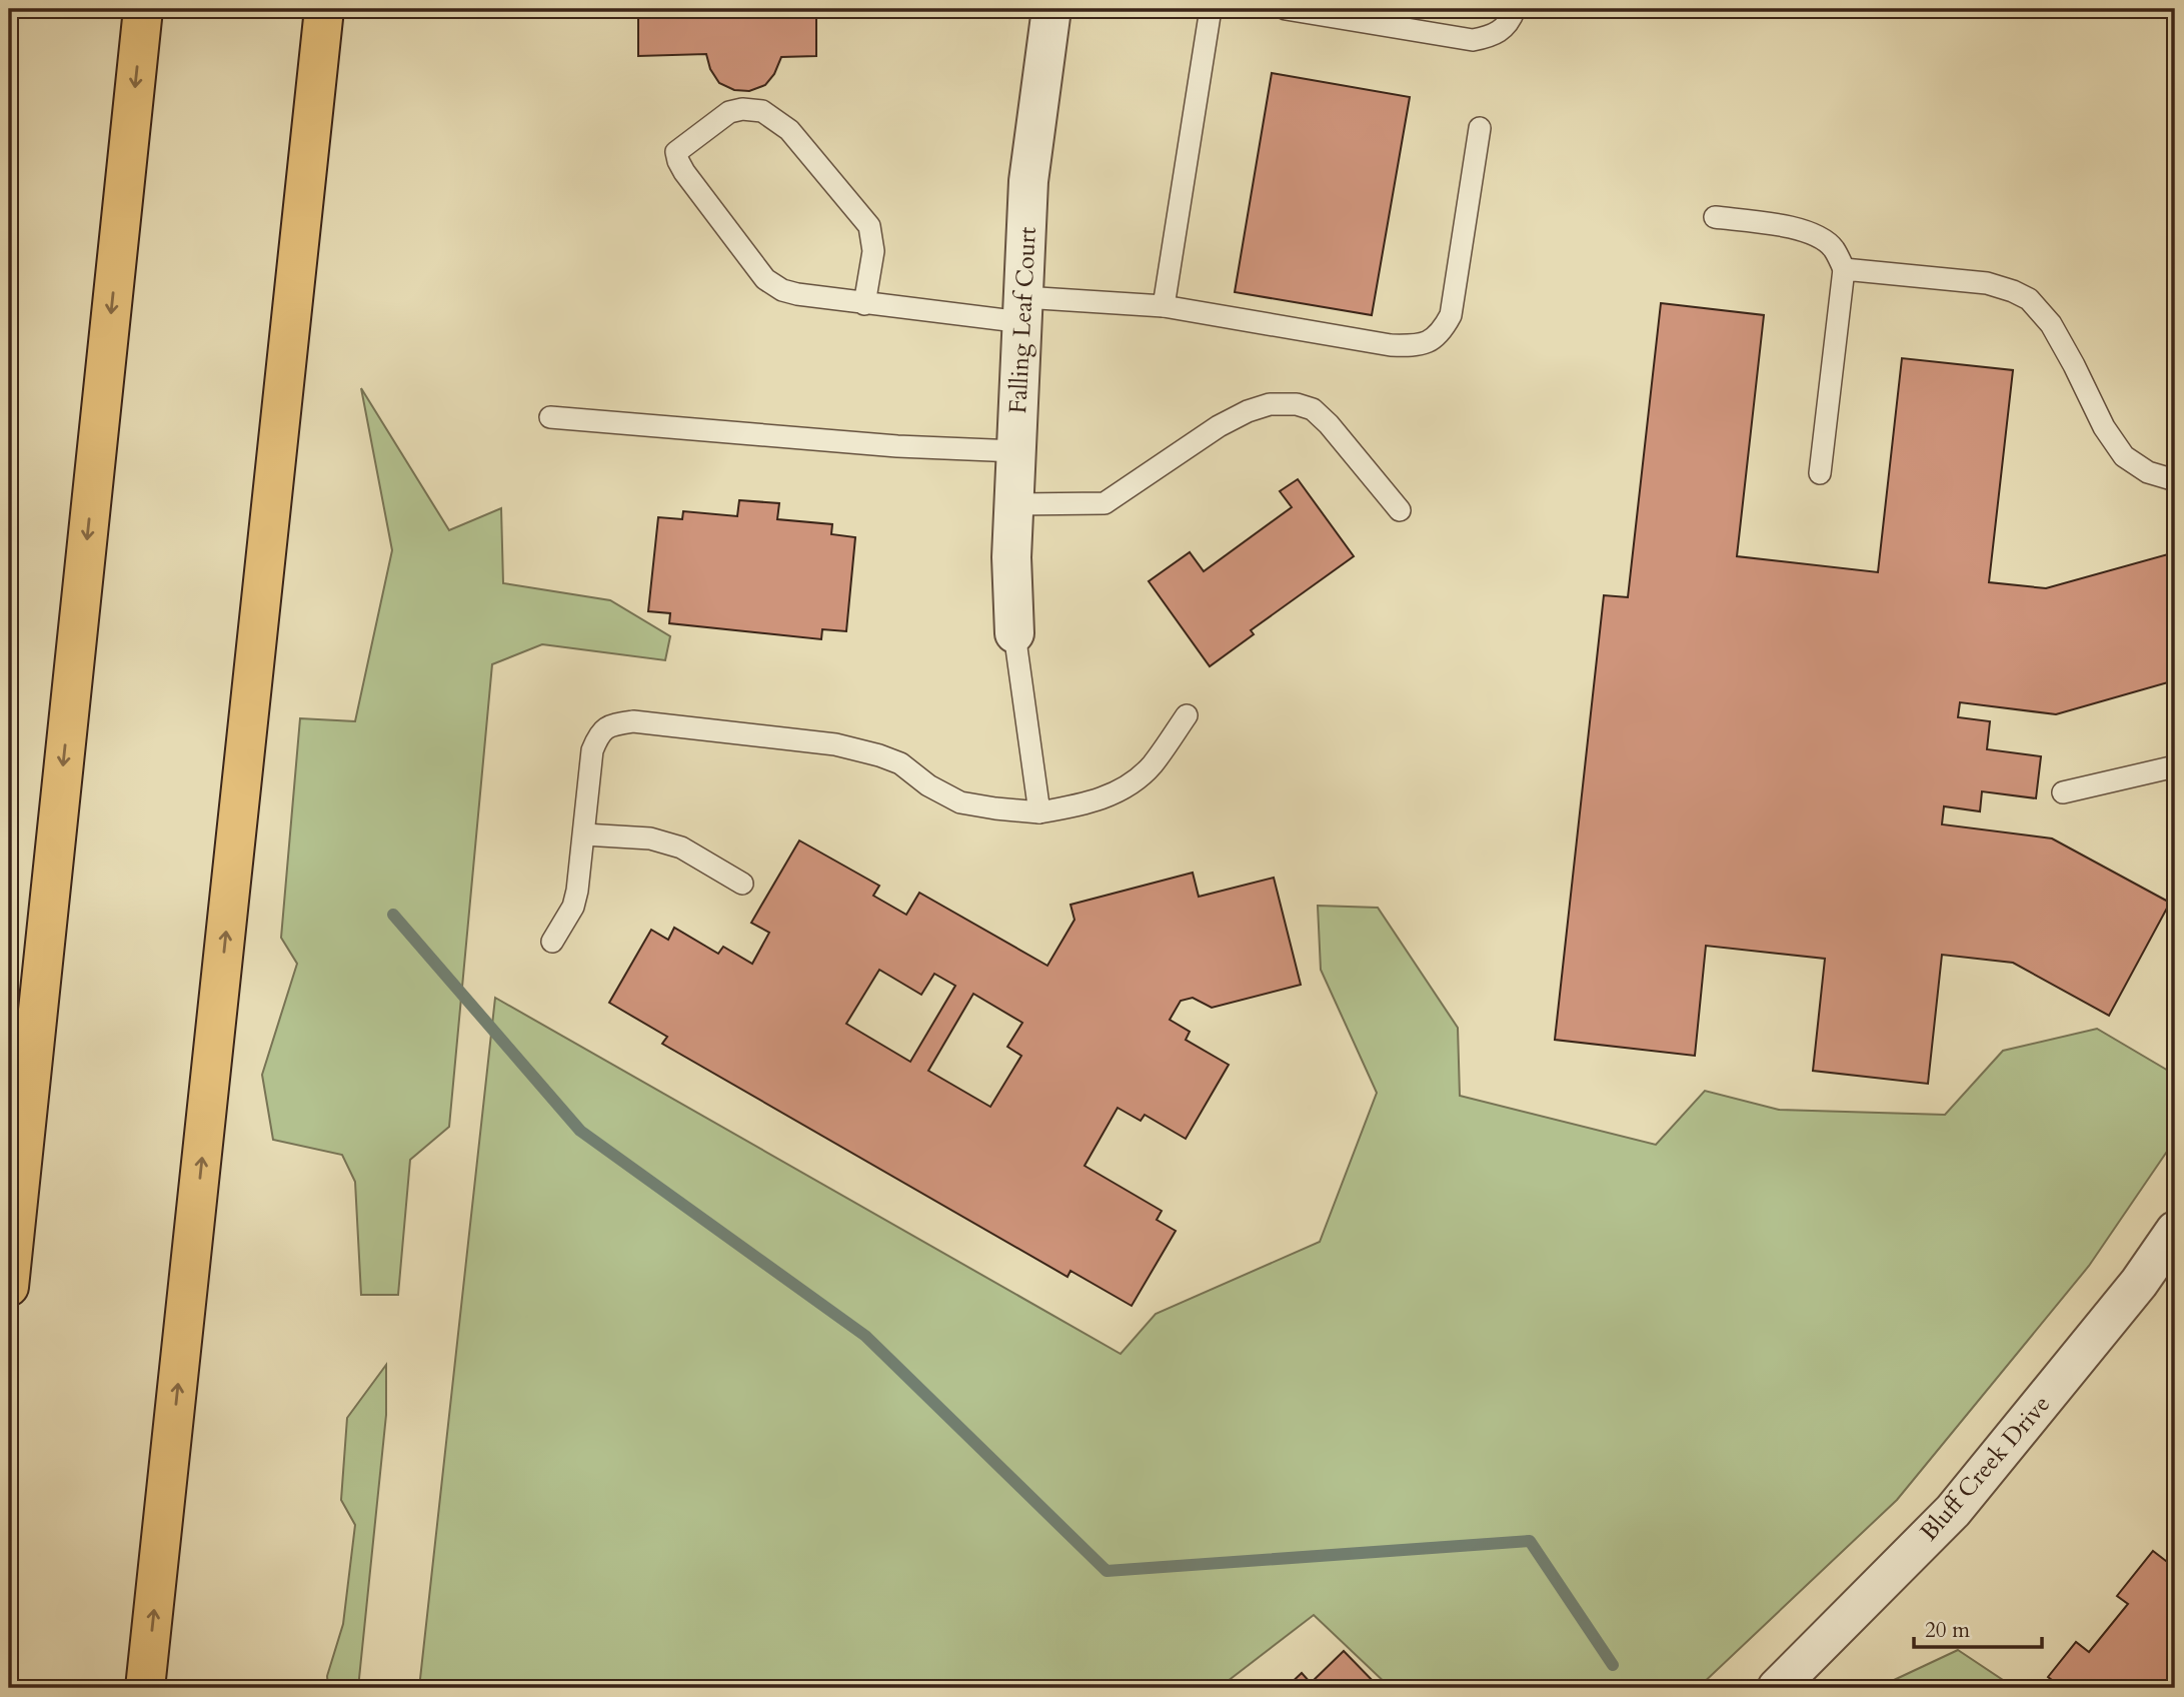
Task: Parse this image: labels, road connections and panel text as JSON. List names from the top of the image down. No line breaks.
{"streets":{"street":["Falling Leaf Court","Bluff Creek Drive"]},"scale_bar":"20 m"}
